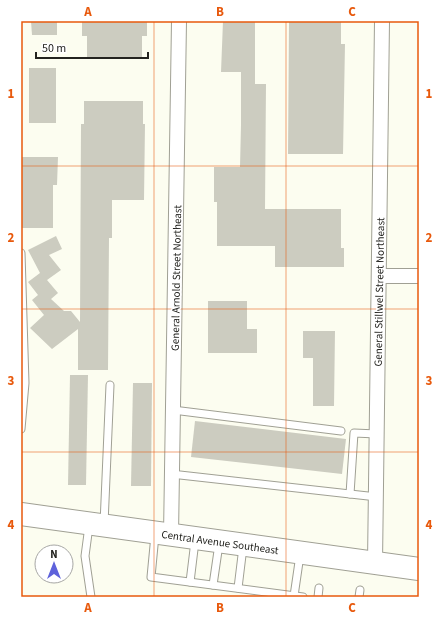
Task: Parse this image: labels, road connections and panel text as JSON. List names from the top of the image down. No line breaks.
{"streets":{"main road":["Central Avenue Southeast"],"street":["General Arnold Street Northeast","General Stillwel Street Northeast"]},"crossings":[["General Arnold Street Northeast","Central Avenue Southeast"],["General Stillwel Street Northeast","Central Avenue Southeast"]],"scale_bar":"50 m","north":"top","grid":{"columns":["A","B","C"],"rows":["1","2","3","4"]}}
